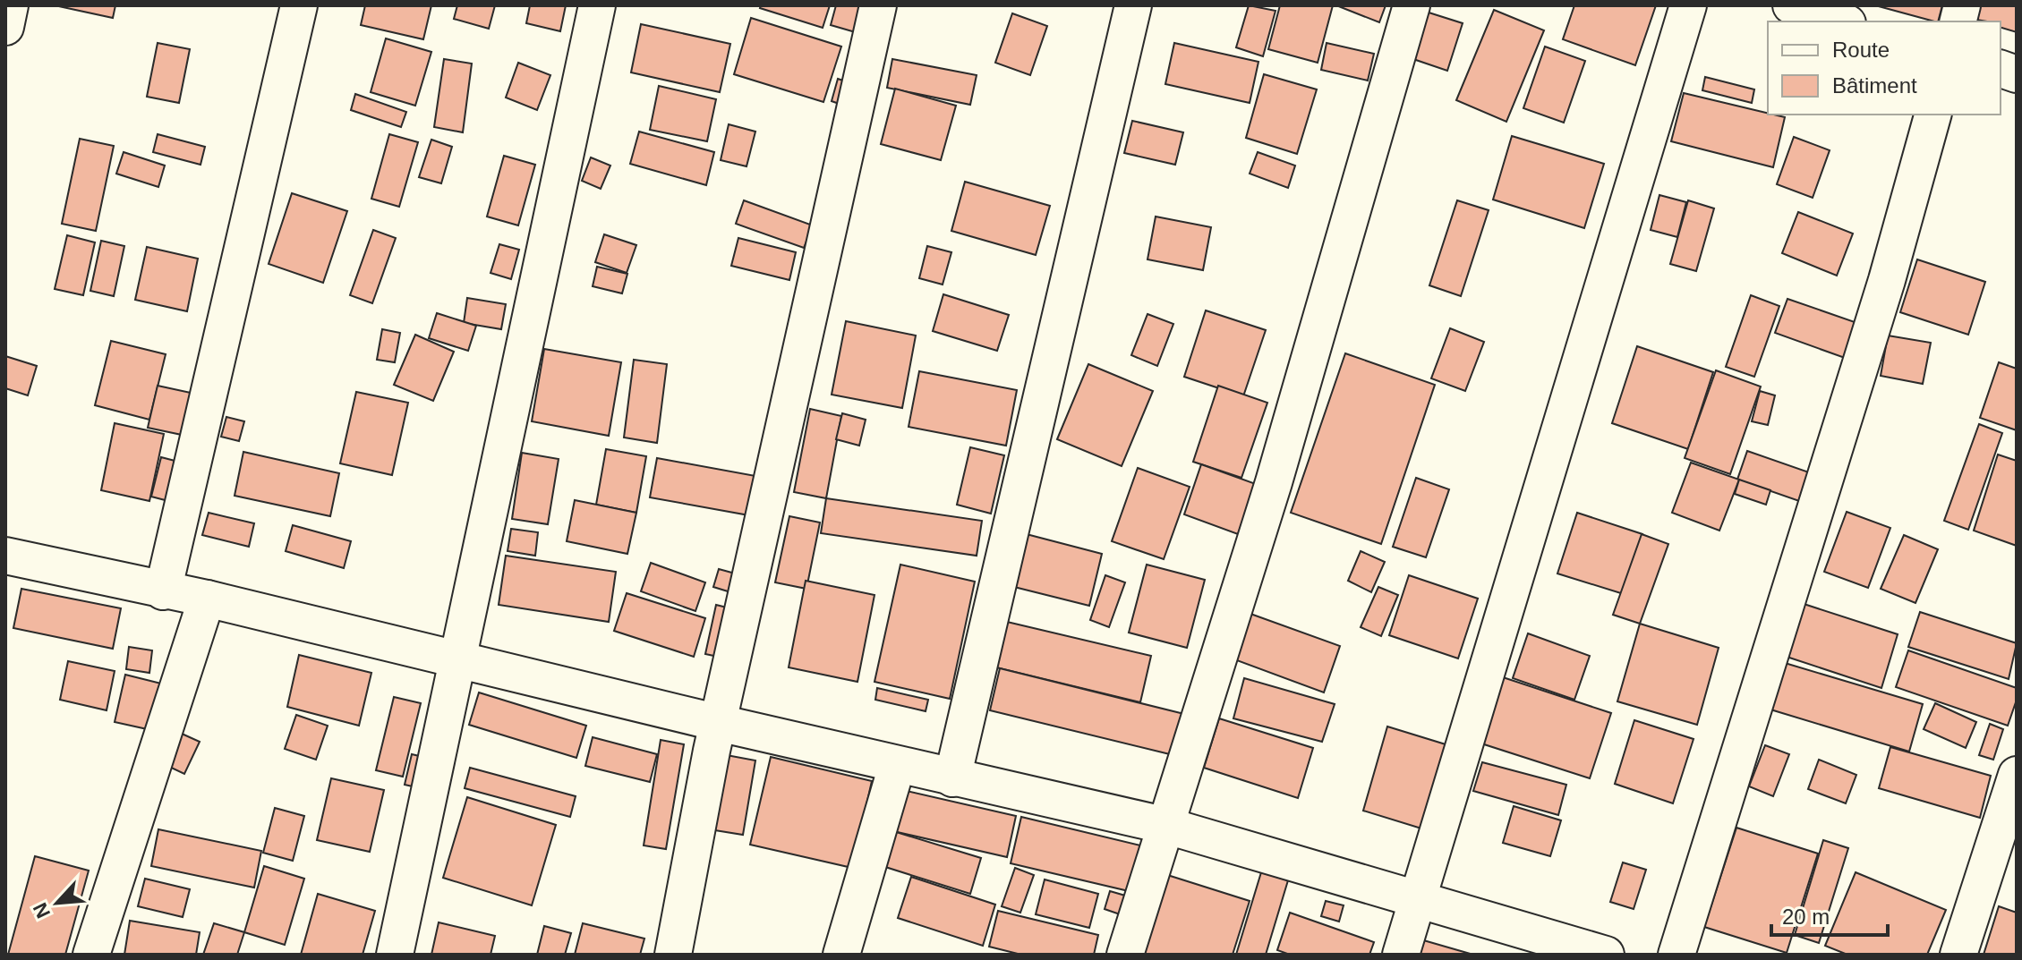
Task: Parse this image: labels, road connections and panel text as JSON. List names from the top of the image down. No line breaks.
{"legend":["Route","Bâtiment"],"scale_bar":"20 m","north":"bottom left"}
